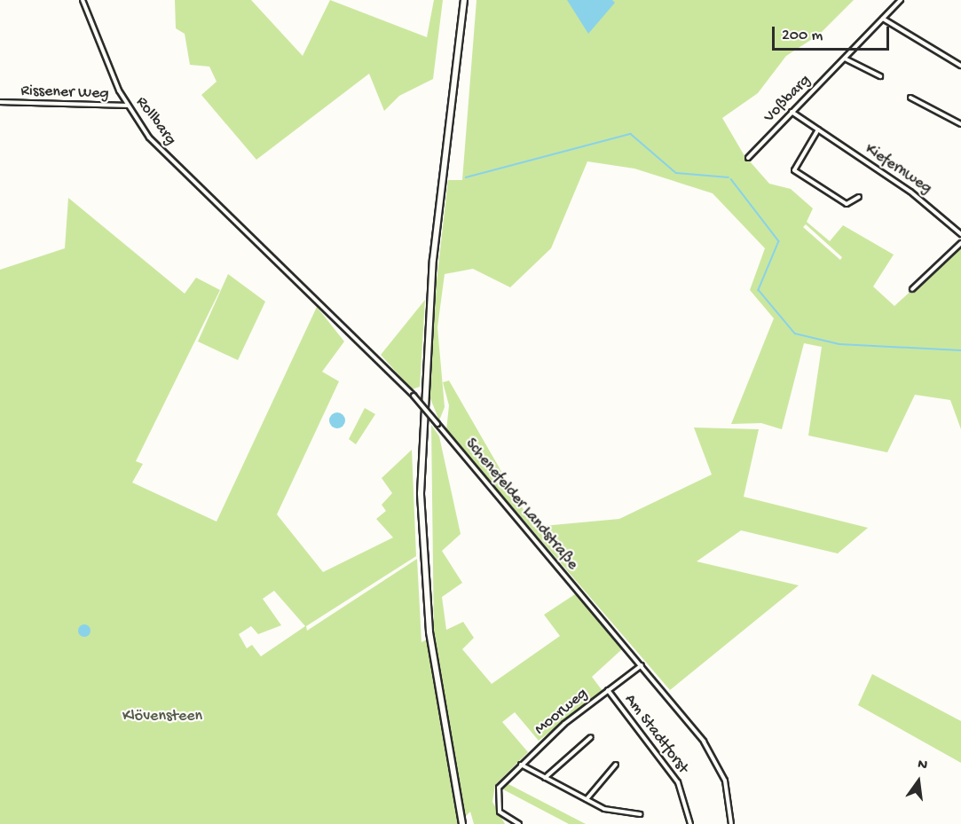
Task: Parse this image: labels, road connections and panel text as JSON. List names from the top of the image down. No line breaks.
{"streets":{"street":["Rissener Weg","Voßbarg","Rollbarg","Kiefernweg","Schenefelder Landstraße","Moorweg","Am Stadtforst"]},"crossings":[["Rissener Weg","Rollbarg"],["Voßbarg","Kiefernweg"],["Rollbarg","Schenefelder Landstraße"],["Schenefelder Landstraße","Moorweg"],["Moorweg","Am Stadtforst"]],"parks":["Klövensteen"],"scale_bar":"200 m","north":"top"}
